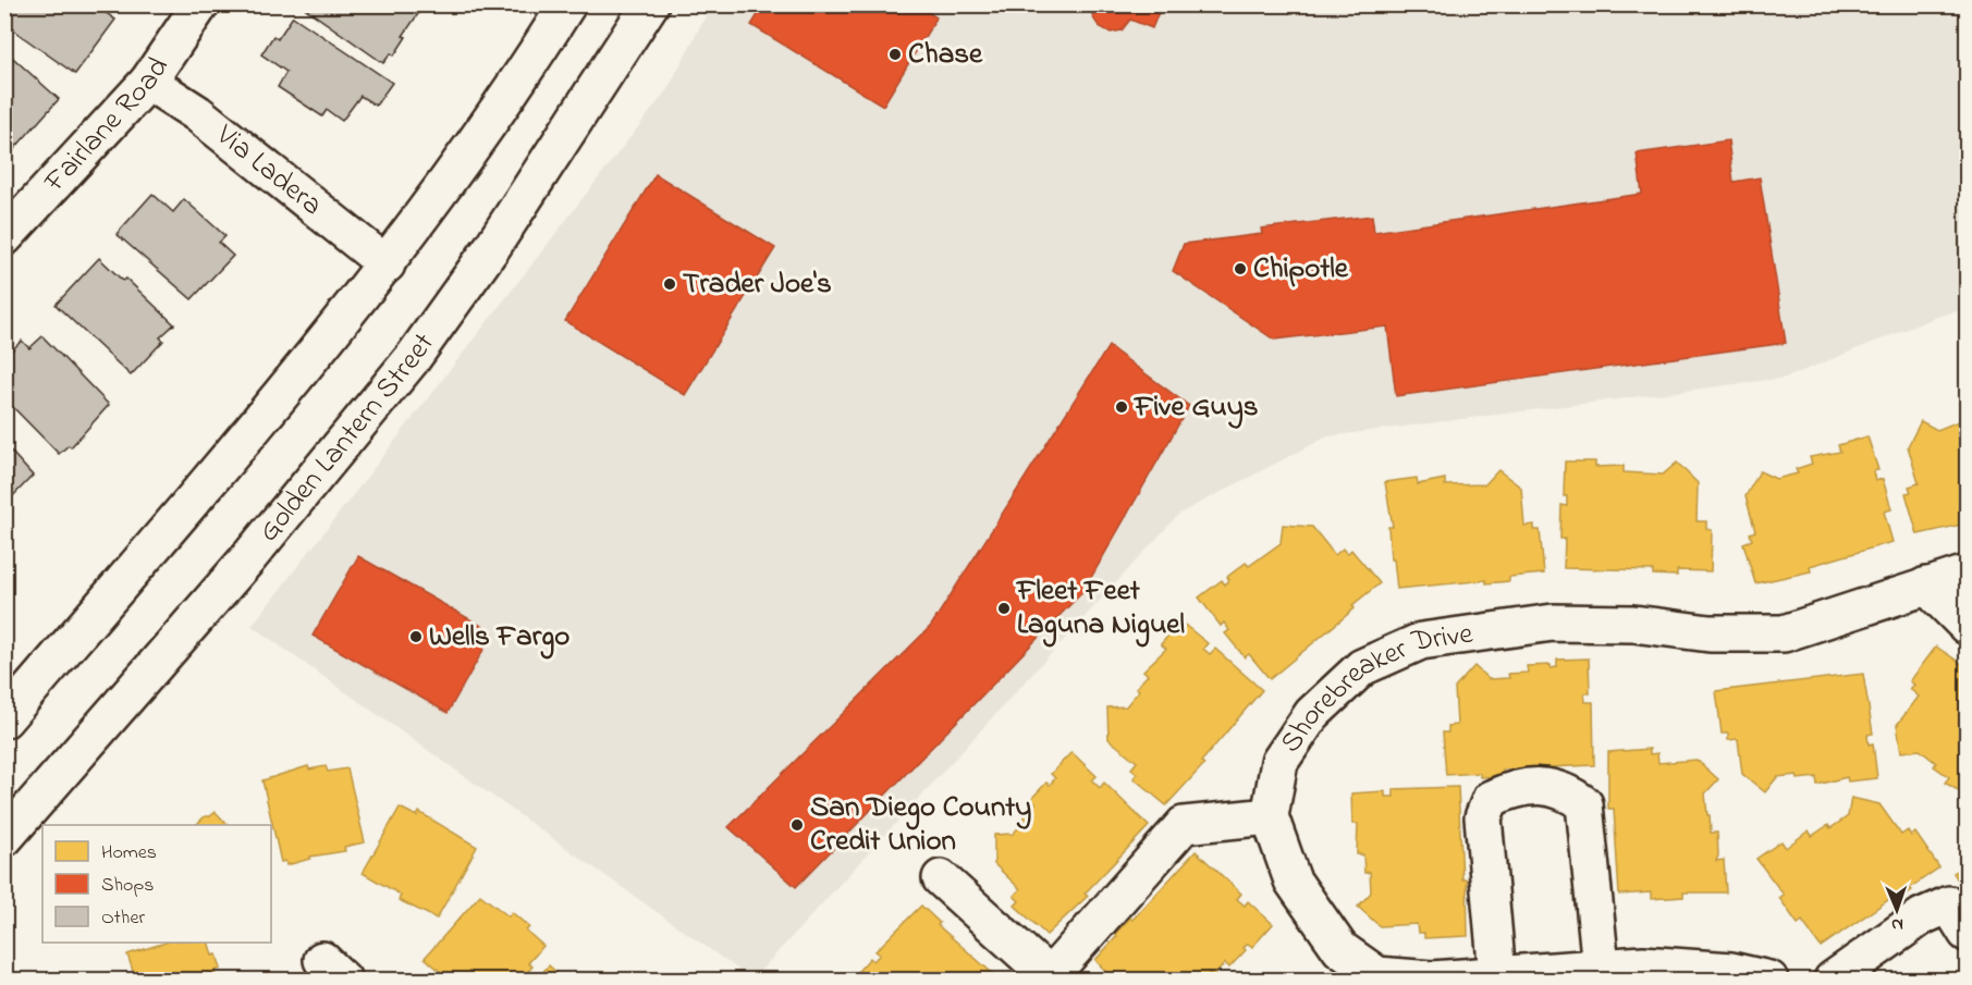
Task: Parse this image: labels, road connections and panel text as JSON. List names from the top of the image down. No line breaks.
{"streets":{"street":["Fairlane Road","Via Ladera","Golden Lantern Street","Shorebreaker Drive"]},"crossings":[["Fairlane Road","Via Ladera"]],"places":["Chase","Chipotle","Trader Joe's","Five Guys","Fleet Feet Laguna Niguel","Wells Fargo","San Diego County Credit Union"],"legend":["Homes","Shops","Other"],"north":"bottom"}
